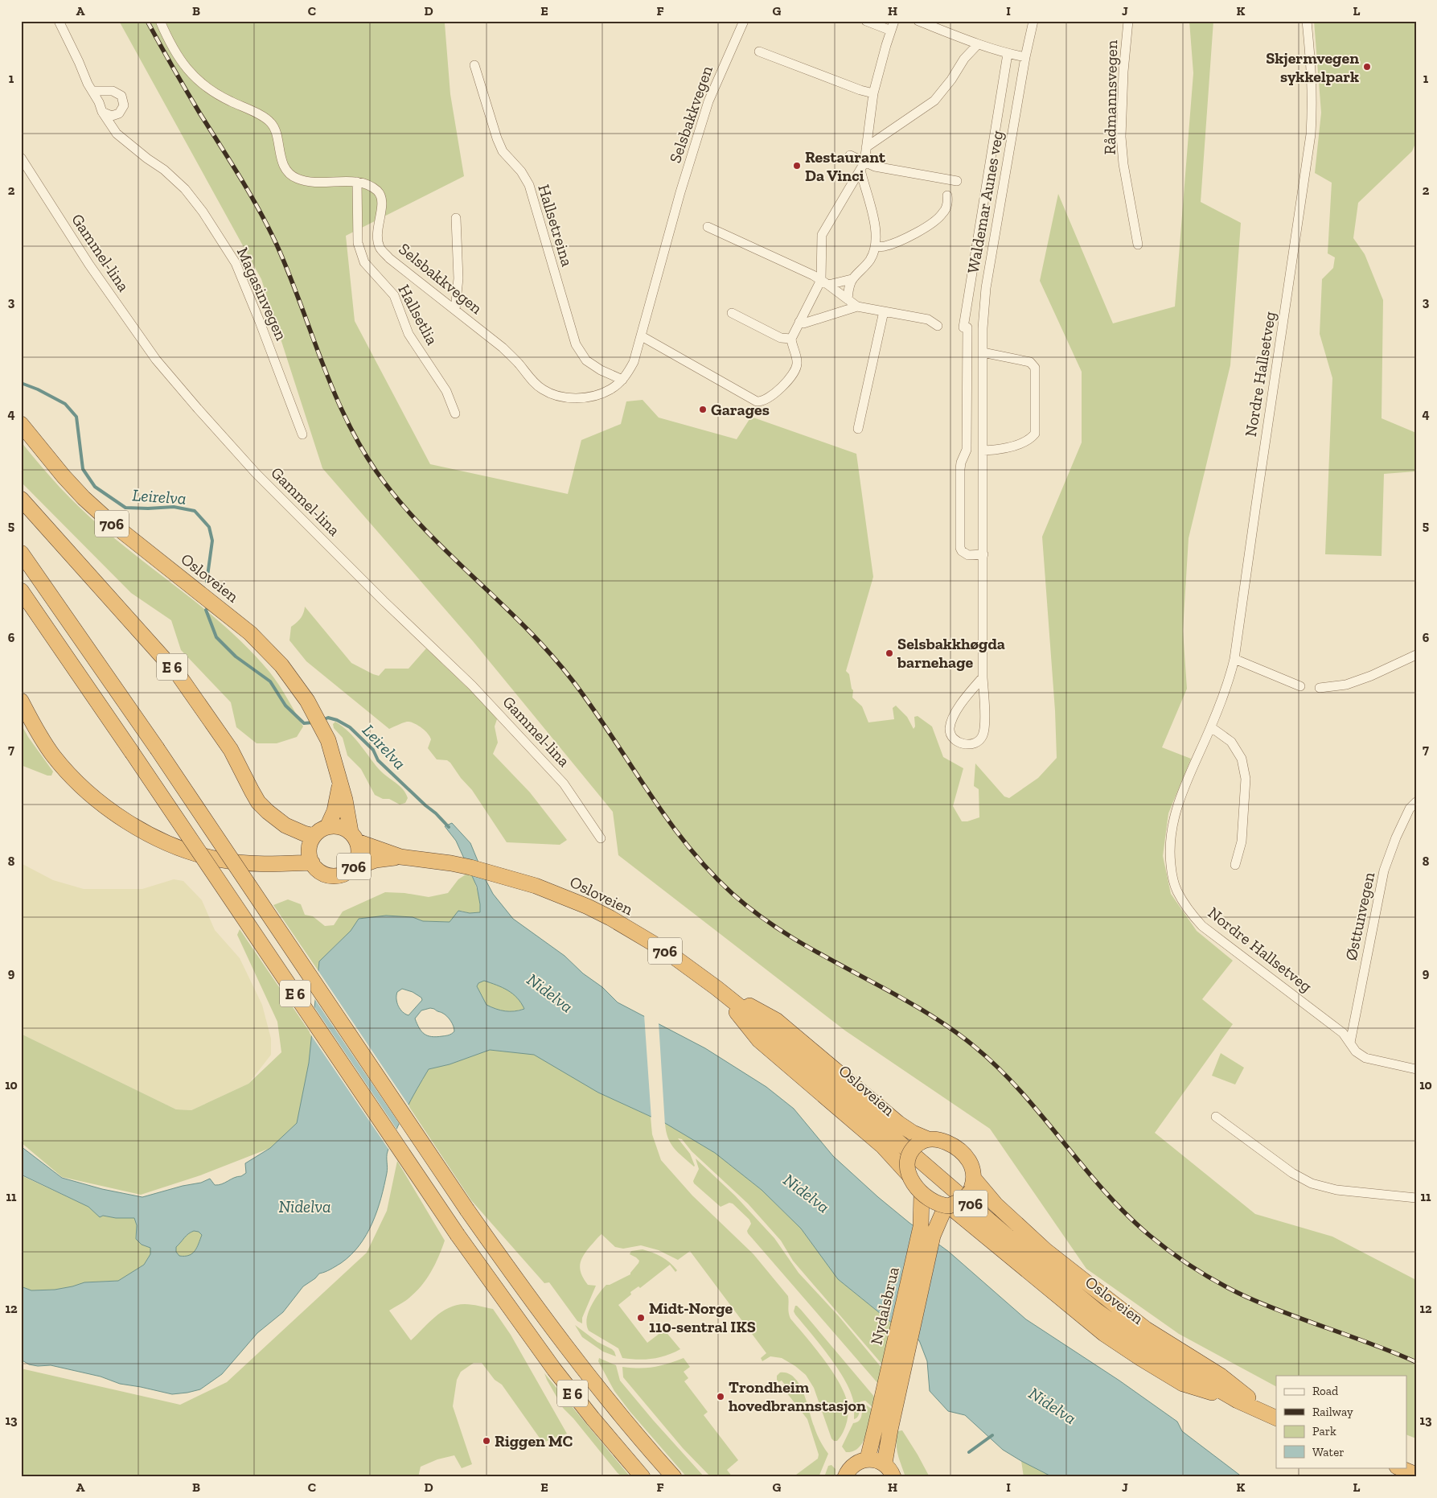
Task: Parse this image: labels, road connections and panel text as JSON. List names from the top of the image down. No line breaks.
{"streets":{"highway":["706","Osloveien","E 6","Nydalsbrua"],"street":["Rådmannsvegen","Selsbakkvegen","Waldemar Aunes veg","Hallsetreina","Gammel-lina","Magasinvegen","Hallsetlia","Nordre Hallsetveg","Østtunvegen"]},"crossings":[["Selsbakkvegen","Hallsetreina"],["Selsbakkvegen","Hallsetlia"],["Nordre Hallsetveg","Østtunvegen"],["706","Osloveien"],["706","E 6"],["706","Nydalsbrua"],["Osloveien","E 6"]],"water":["Leirelva","Nidelva"],"places":["Skjermvegen sykkelpark","Restaurant Da Vinci","Garages","Selsbakkhøgda barnehage","Midt-Norge 110-sentral IKS","Trondheim hovedbrannstasjon","Riggen MC"],"legend":["Road","Railway","Park","Water"],"grid":{"columns":["A","B","C","D","E","F","G","H","I","J","K","L"],"rows":["1","2","3","4","5","6","7","8","9","10","11","12","13"]}}
